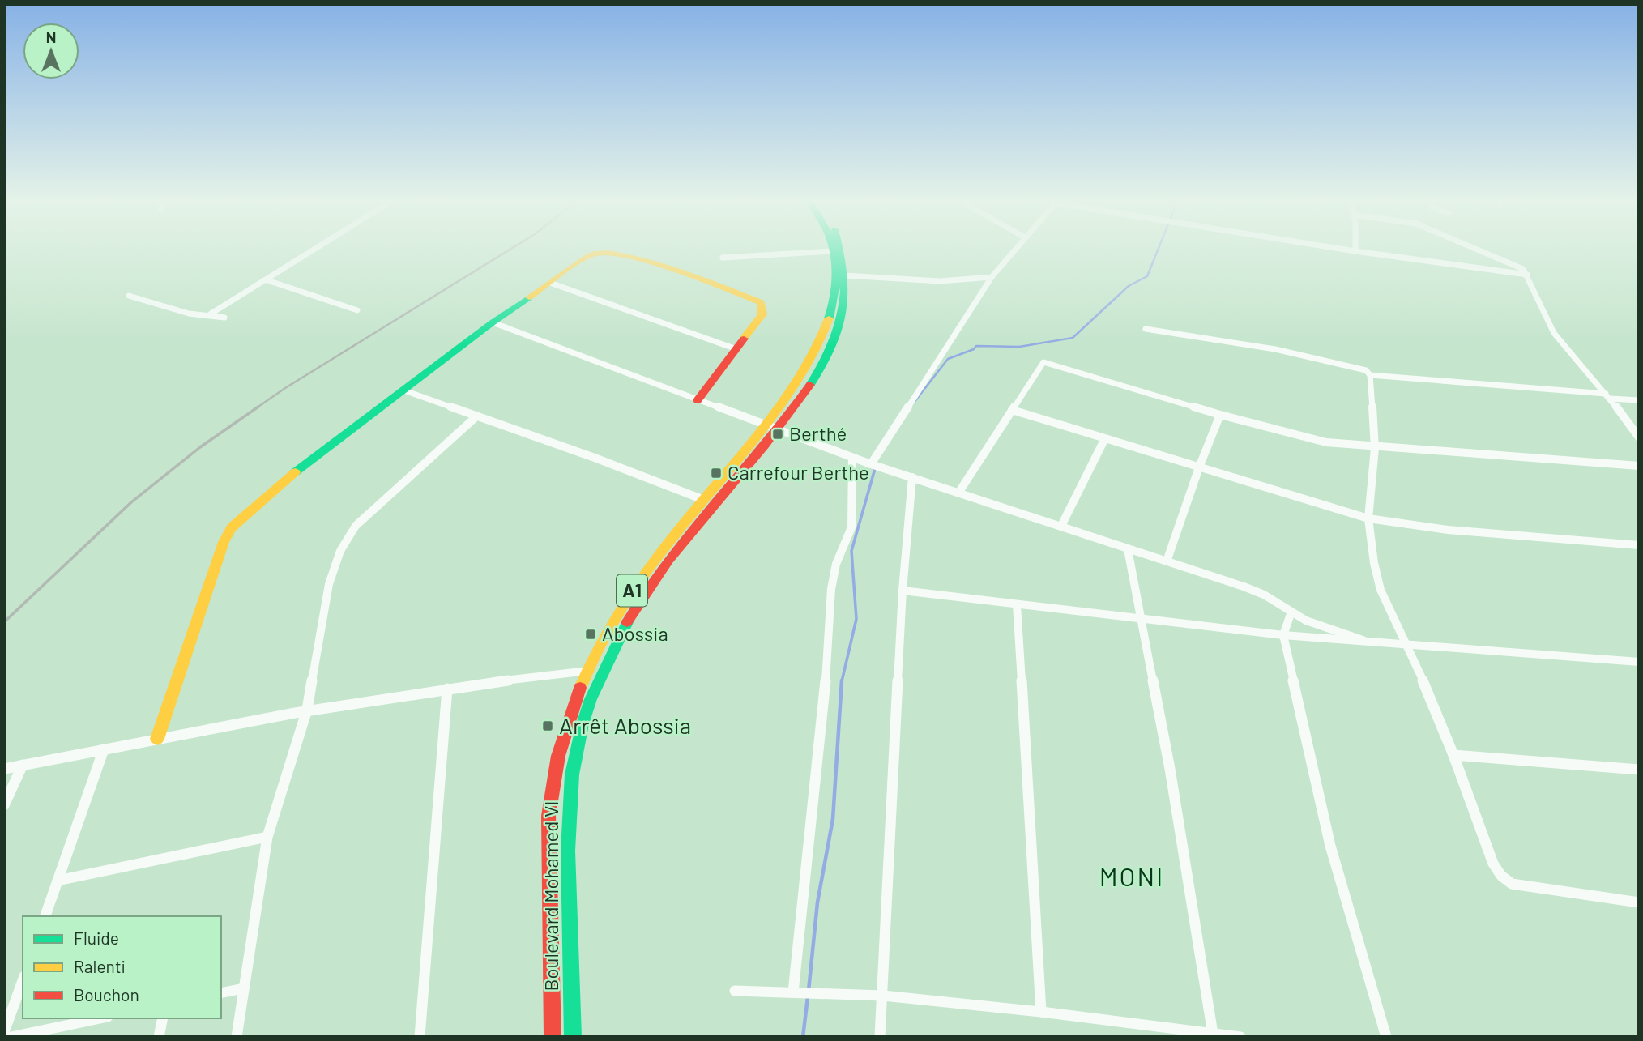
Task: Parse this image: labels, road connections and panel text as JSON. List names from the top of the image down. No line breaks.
{"streets":{"main road":["A1","Boulevard Mohamed VI"]},"districts":["MONI"],"places":{"transit":["Berthé","Carrefour Berthe","Abossia","Arrêt Abossia"]},"legend":["Fluide","Ralenti","Bouchon"],"north":"top"}
